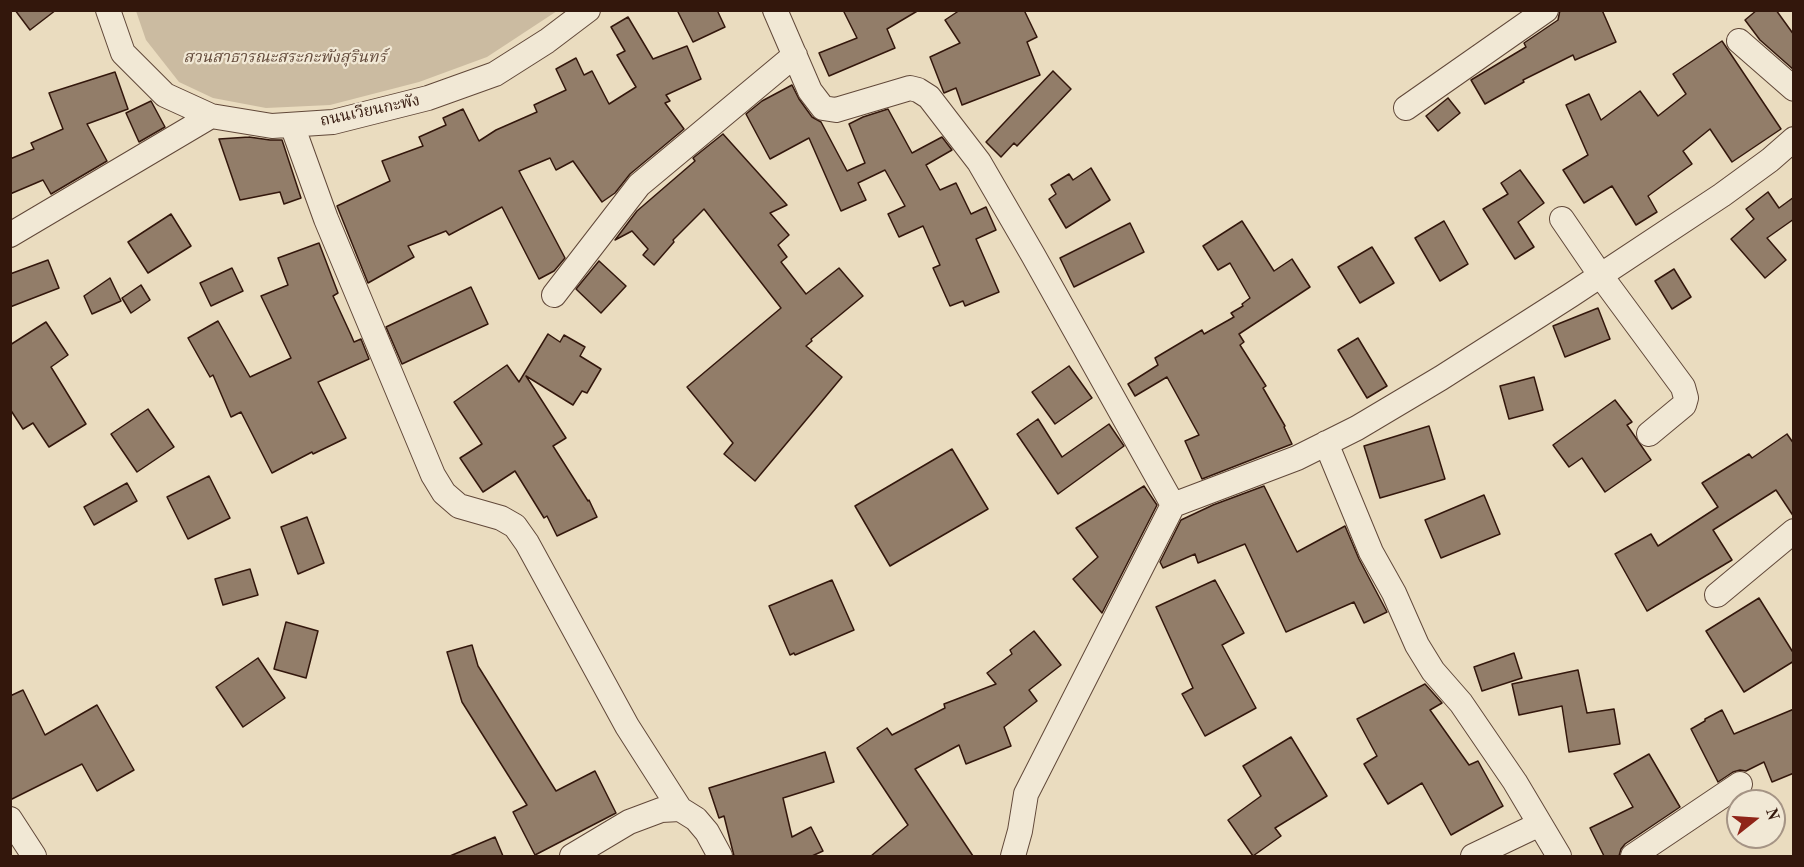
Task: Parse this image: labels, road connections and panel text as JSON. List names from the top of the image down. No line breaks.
{"streets":{"street":["ถนนเวียนกะพัง"]},"parks":["สวนสาธารณะสระกะพังสุรินทร์"],"north":"right"}
